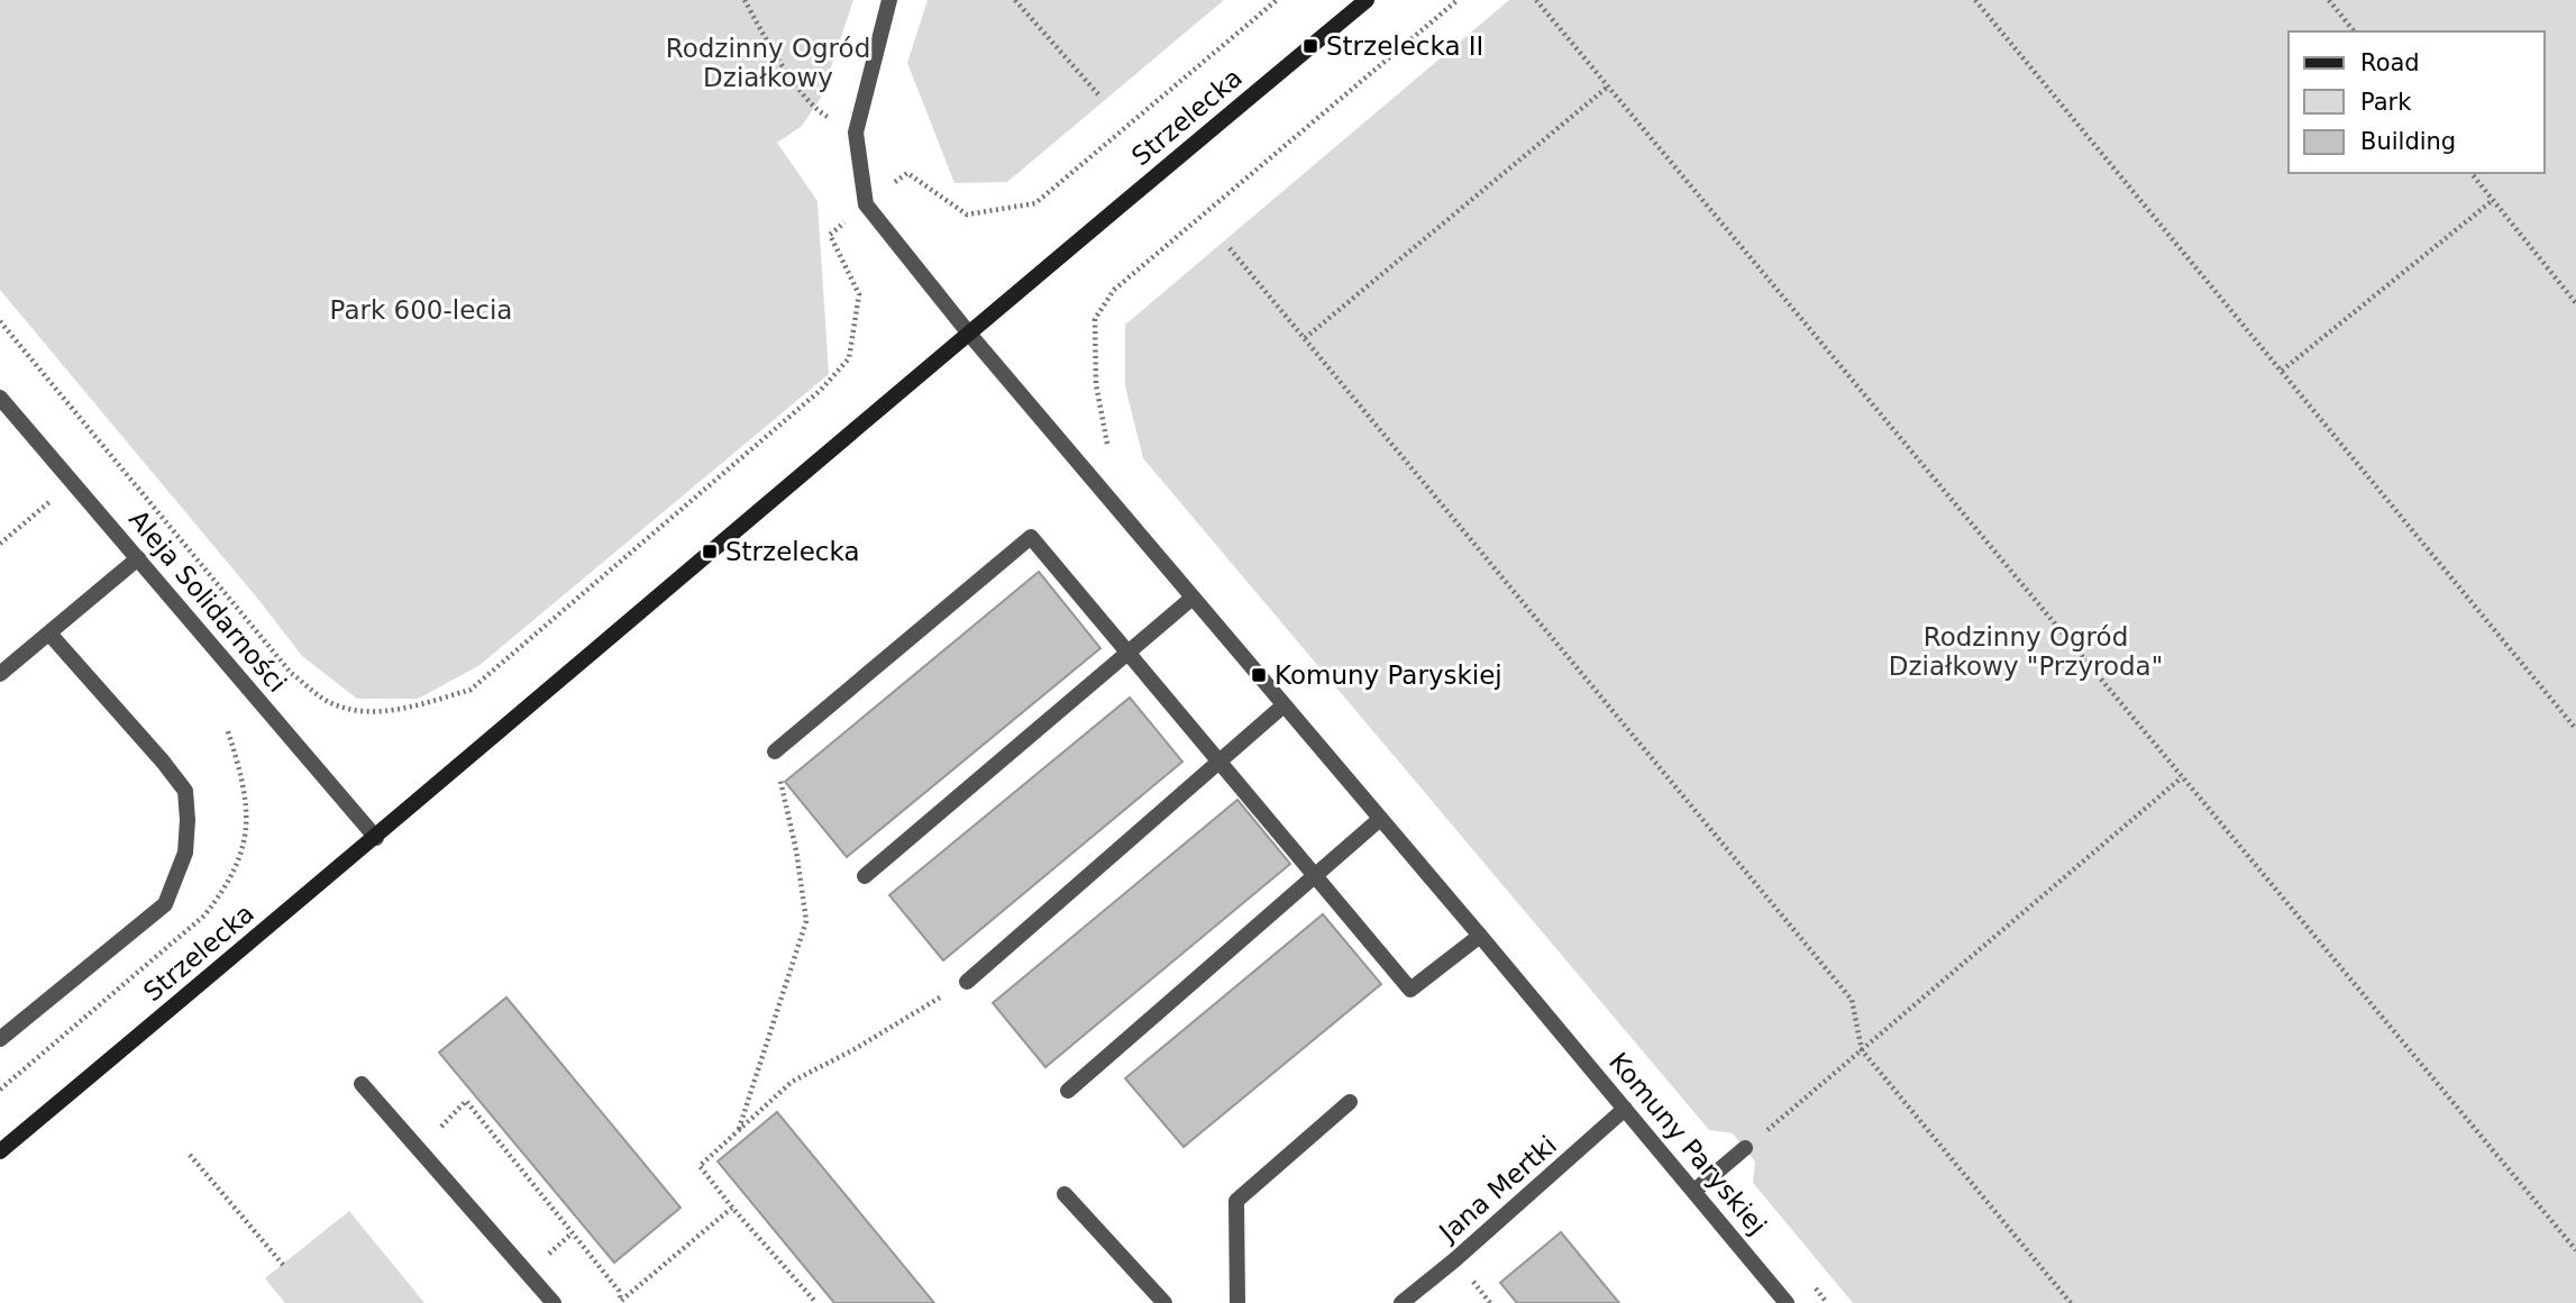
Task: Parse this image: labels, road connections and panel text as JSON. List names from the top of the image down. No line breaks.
{"streets":{"street":["Strzelecka","Aleja Solidarności","Komuny Paryskiej","Jana Mertki"]},"crossings":[["Strzelecka","Aleja Solidarności"],["Strzelecka","Komuny Paryskiej"],["Komuny Paryskiej","Jana Mertki"]],"parks":["Rodzinny Ogród Działkowy","Park 600-lecia","Rodzinny Ogród Działkowy \"Przyroda\""],"places":{"transit":["Strzelecka II","Strzelecka","Komuny Paryskiej"]},"legend":["Road","Park","Building"]}
